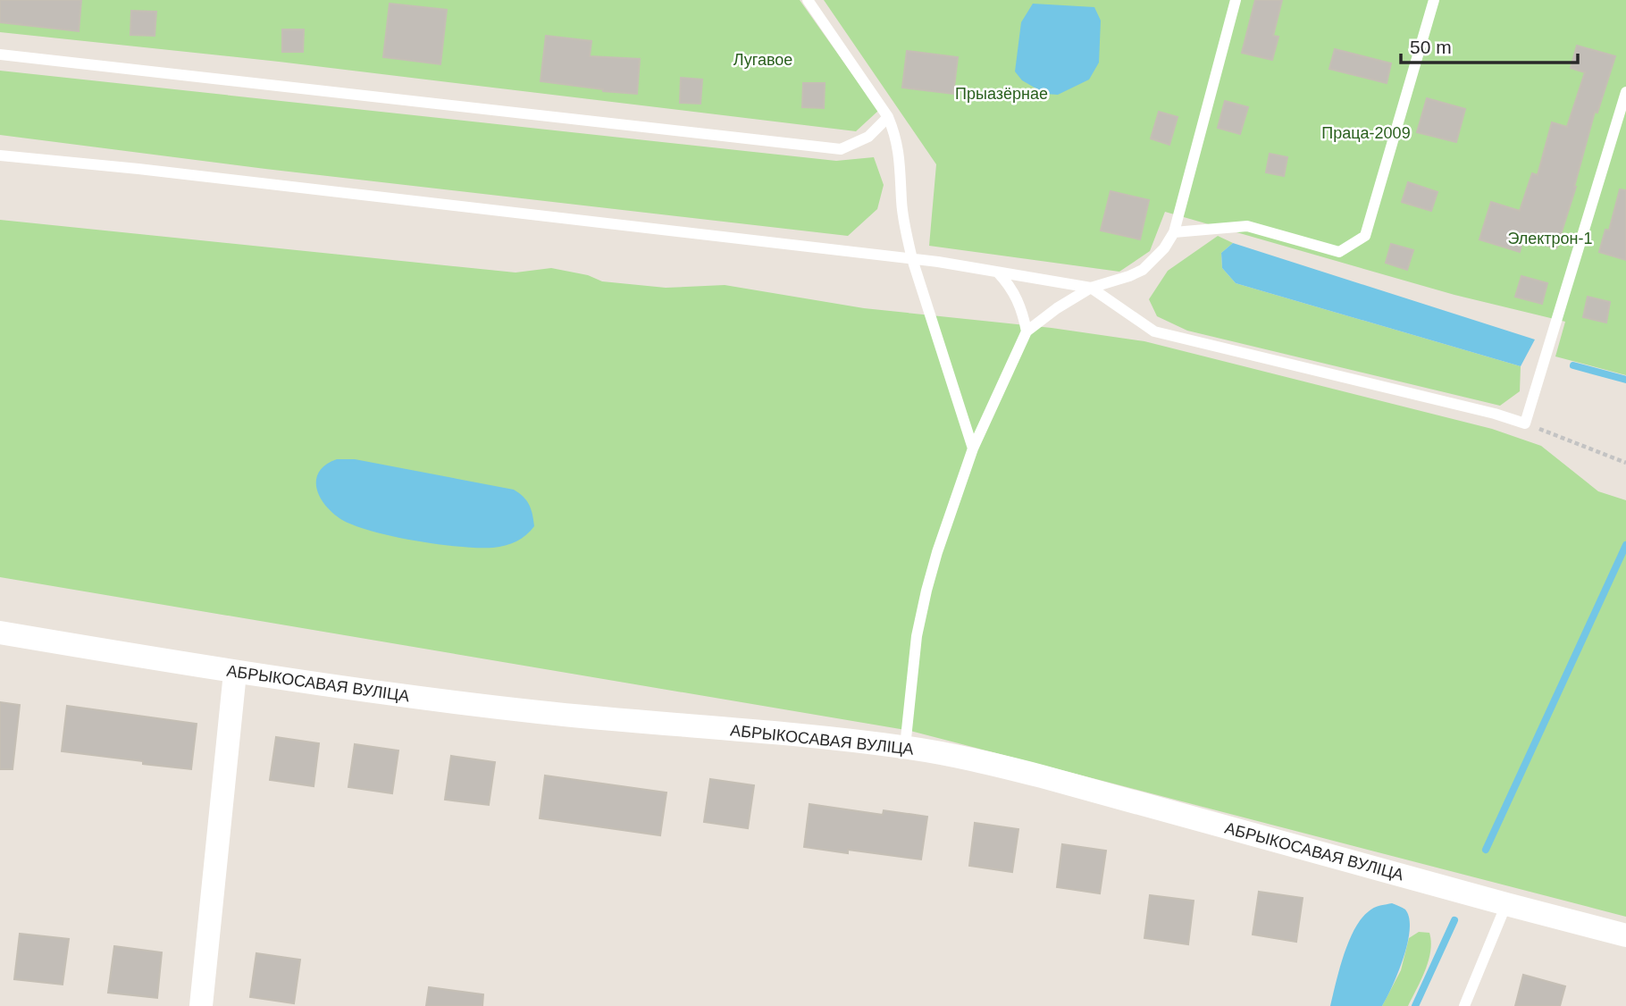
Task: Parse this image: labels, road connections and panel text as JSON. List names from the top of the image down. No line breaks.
{"streets":{"street":["АБРЫКОСАВАЯ ВУЛІЦА"]},"parks":["Лугавое","Прыазёрнае","Праца-2009","Электрон-1"],"scale_bar":"50 m"}
